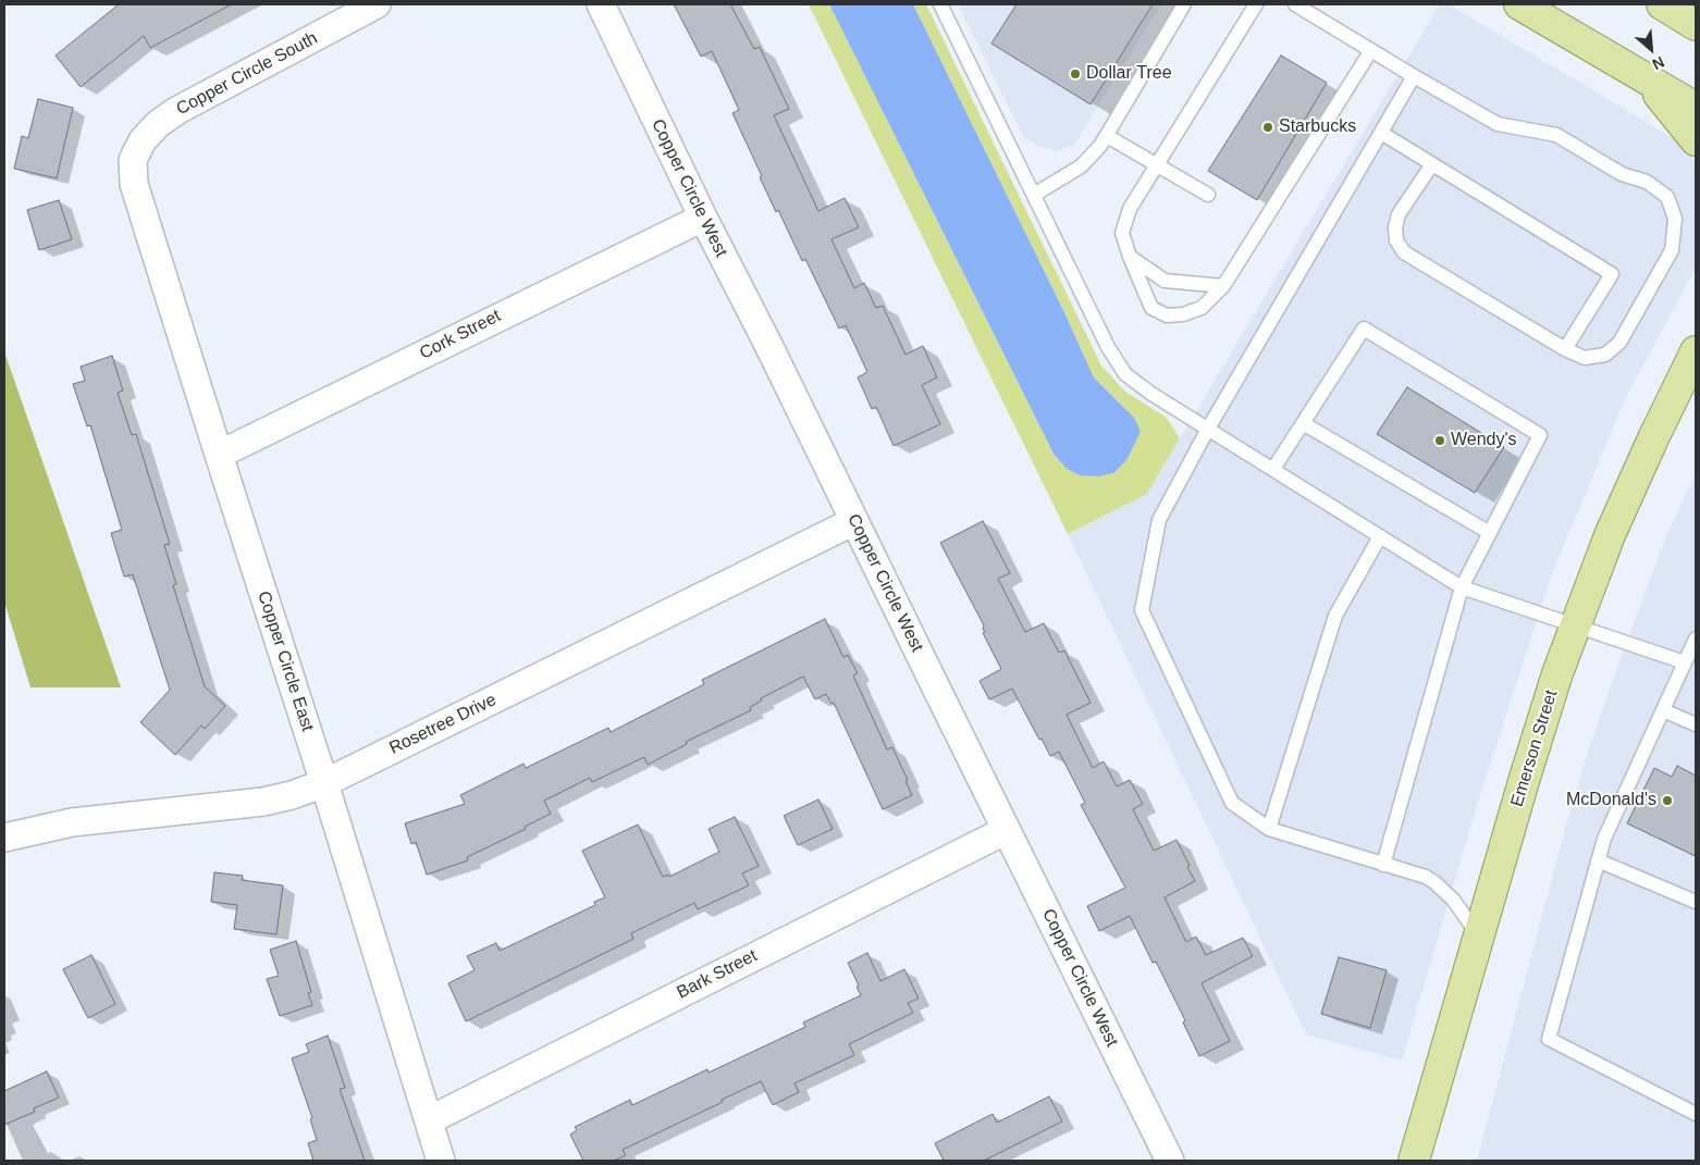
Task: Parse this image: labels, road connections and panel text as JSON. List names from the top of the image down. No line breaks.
{"streets":{"main road":["Emerson Street"],"street":["Copper Circle South","Copper Circle West","Cork Street","Copper Circle East","Rosetree Drive","Bark Street"]},"crossings":[["Copper Circle South","Copper Circle East"],["Copper Circle West","Cork Street"],["Copper Circle West","Rosetree Drive"],["Copper Circle West","Bark Street"],["Cork Street","Copper Circle East"],["Copper Circle East","Rosetree Drive"],["Copper Circle East","Bark Street"]],"places":["Dollar Tree","Starbucks","Wendy's","McDonald's"],"north":"bottom right"}
